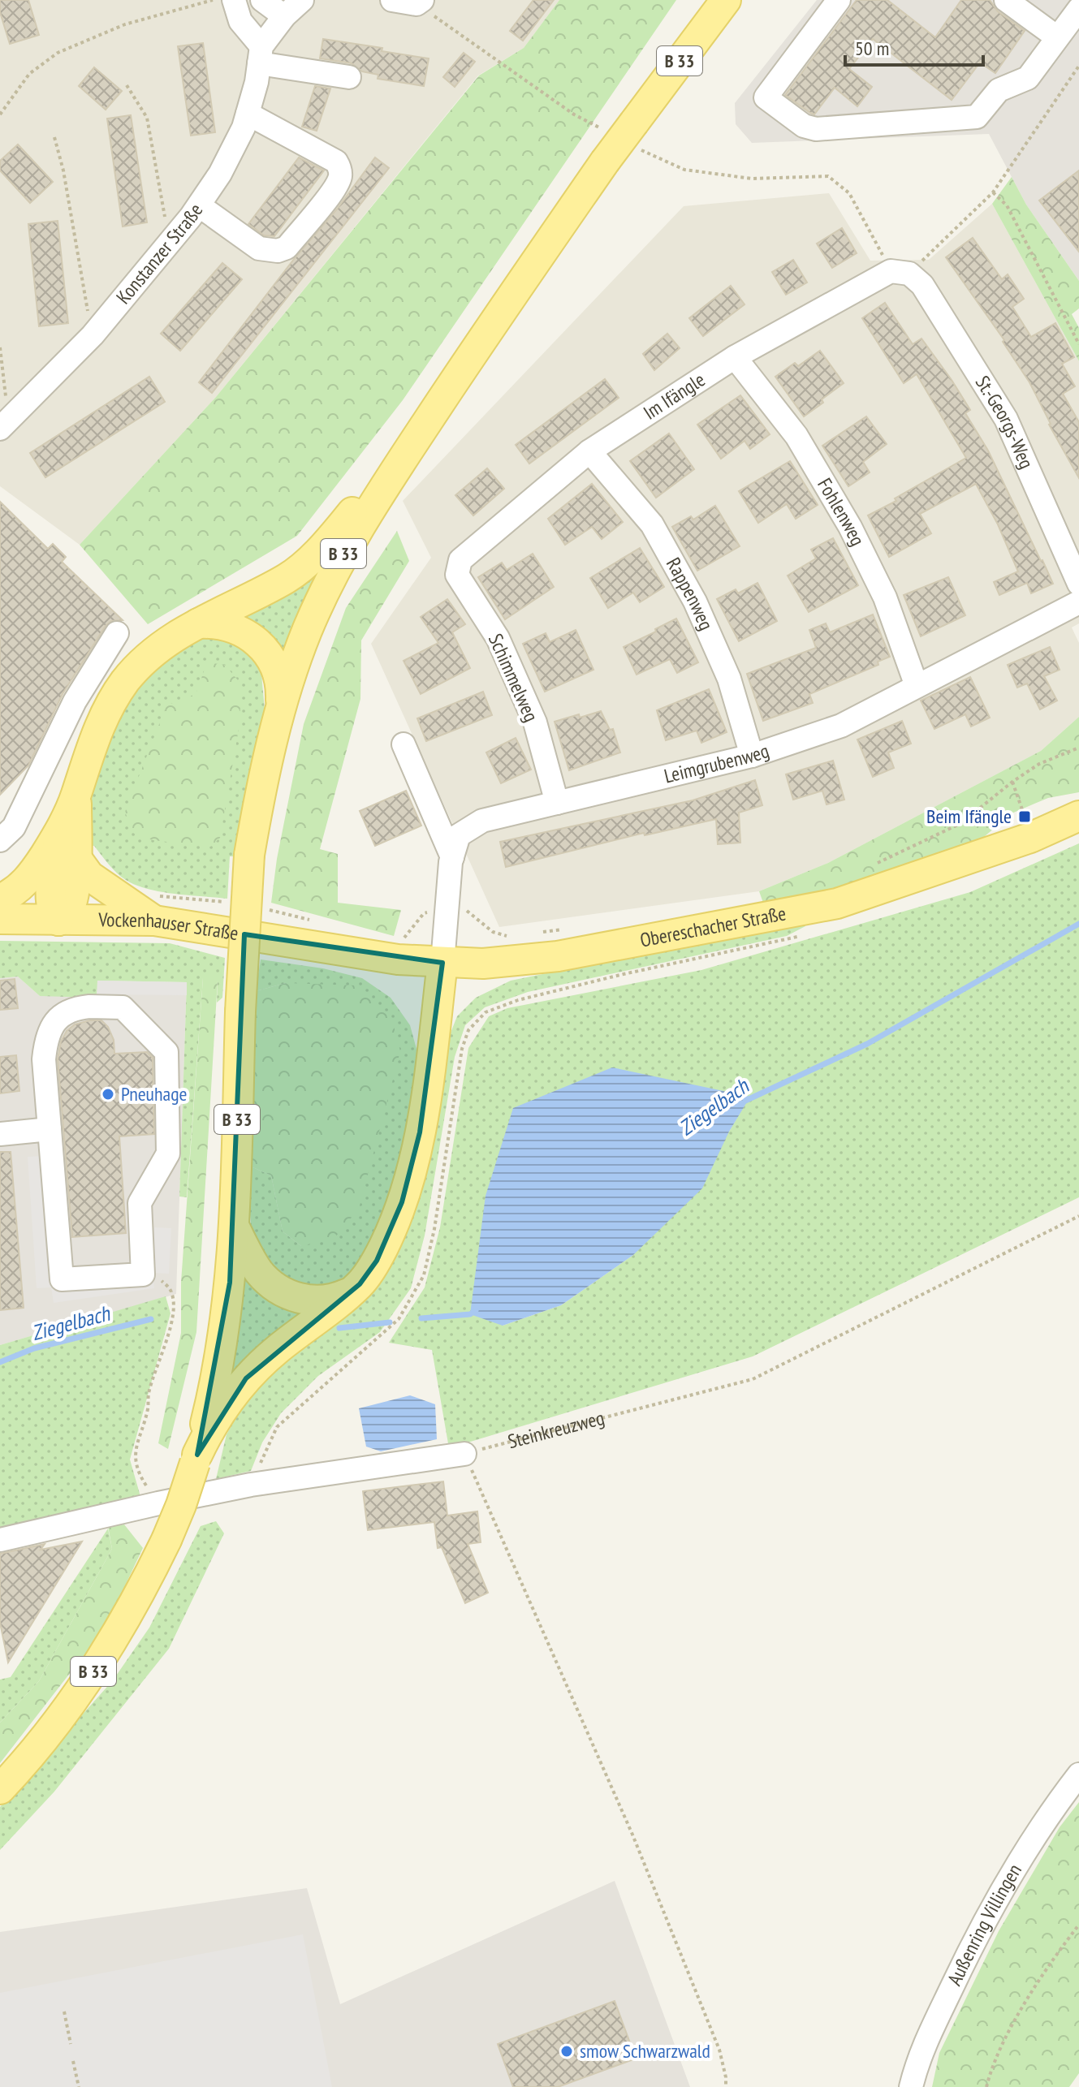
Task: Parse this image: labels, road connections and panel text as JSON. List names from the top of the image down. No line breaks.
{"streets":{"main road":["B 33","Obereschacher Straße","Vockenhauser Straße"],"street":["Konstanzer Straße","Im Ifängle","St.-Georgs-Weg","Fohlenweg","Rappenweg","Schimmelweg","Leimgrubenweg","Außenring Villingen"],"path":["Steinkreuzweg"]},"crossings":[["Im Ifängle","St.-Georgs-Weg"],["Im Ifängle","Fohlenweg"],["Im Ifängle","Rappenweg"],["Im Ifängle","Schimmelweg"],["Fohlenweg","Leimgrubenweg"],["Rappenweg","Leimgrubenweg"],["Schimmelweg","Leimgrubenweg"],["Leimgrubenweg","Obereschacher Straße"],["Obereschacher Straße","Vockenhauser Straße"]],"water":["Ziegelbach"],"places":{"transit":["Beim Ifängle"],"other":["Pneuhage","smow Schwarzwald"]},"scale_bar":"50 m"}
